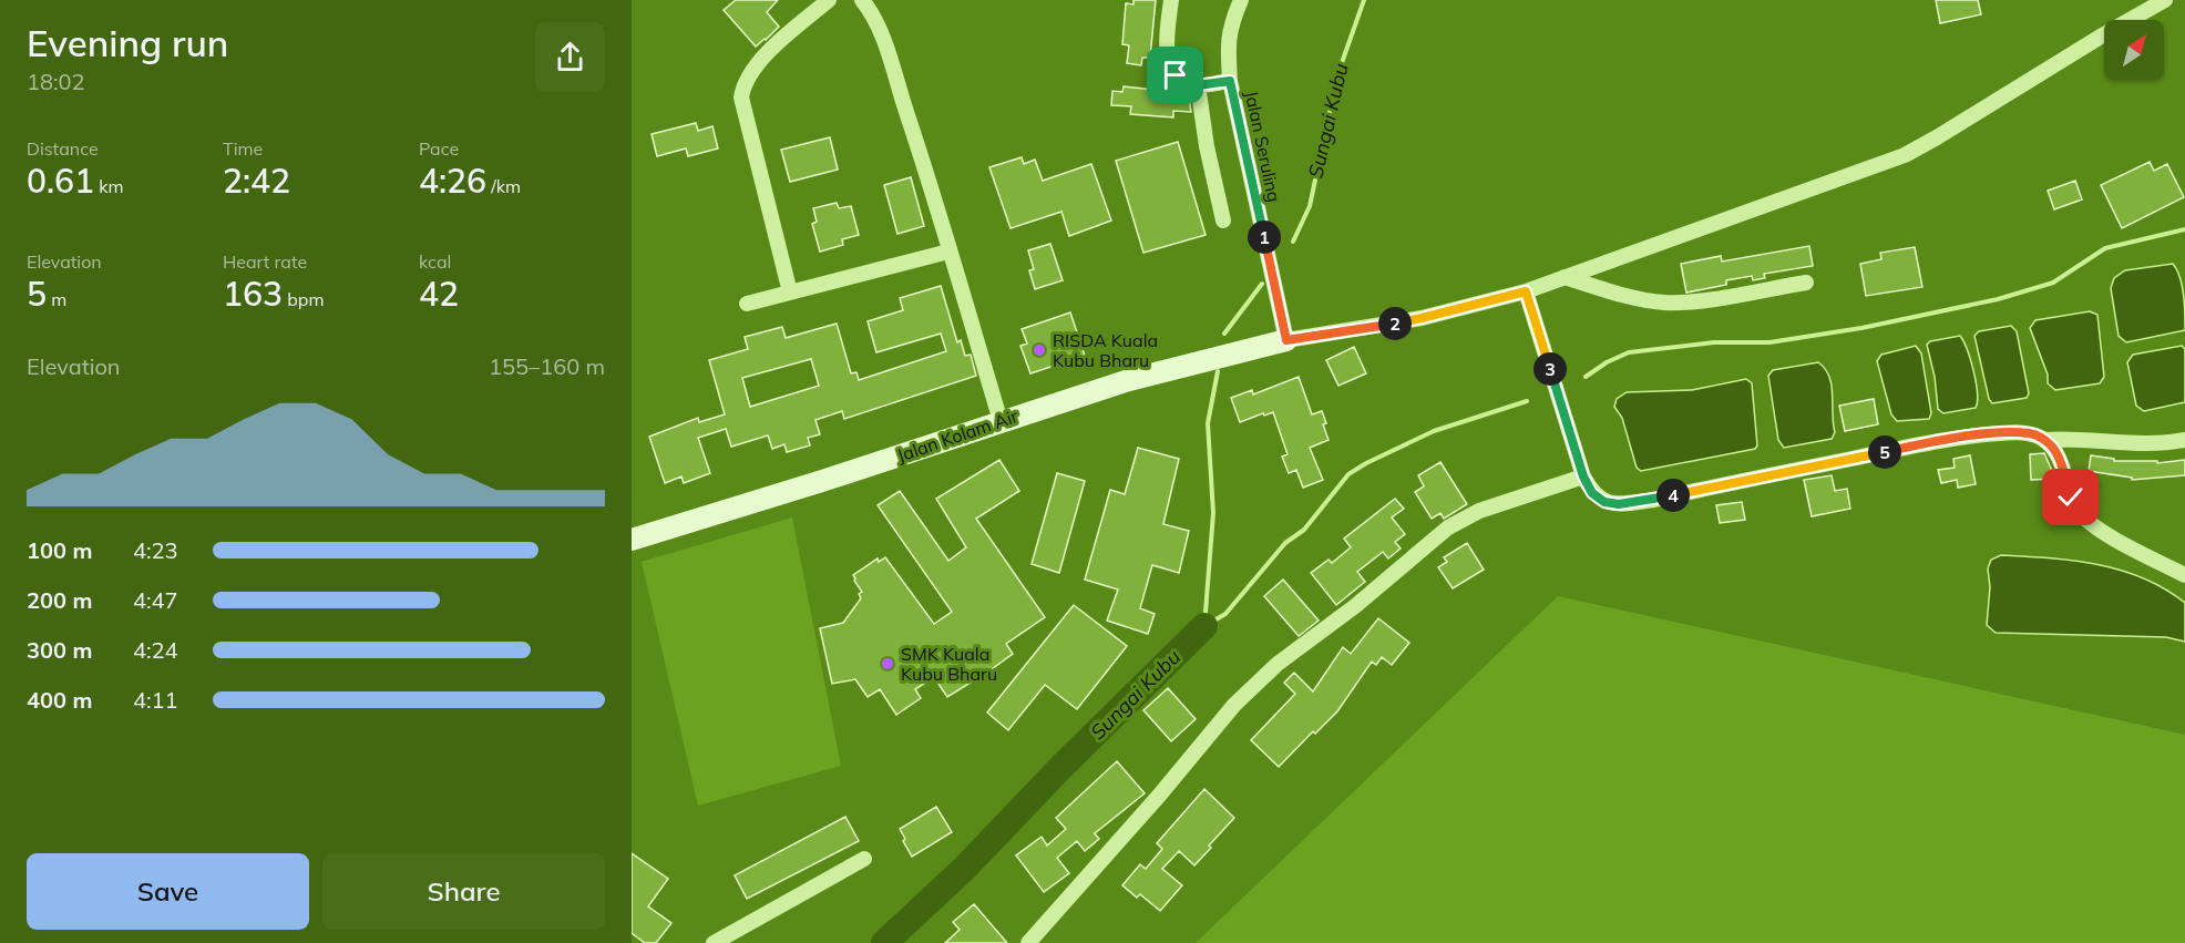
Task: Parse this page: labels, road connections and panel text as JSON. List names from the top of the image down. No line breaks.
{"streets":{"street":["Jalan Seruling","Jalan Kolam Air"]},"crossings":[["Jalan Seruling","Jalan Kolam Air"]],"water":["Sungai Kubu"],"places":["RISDA Kuala Kubu Bharu","SMK Kuala Kubu Bharu"],"north":"top right","page":{"heading":["Evening run","18:02"],"stats":[["Distance","0.61 km"],["Time","2:42"],["Pace","4:26 /km"],["Elevation","5 m"],["Heart rate","163 bpm"],["kcal","42"]],"pins":["1","2","3","5","4"],"chart":["Elevation","155–160 m"],"list":[{"name":"100 m","note":"4:23"},{"name":"200 m","note":"4:47"},{"name":"300 m","note":"4:24"},{"name":"400 m","note":"4:11"}],"buttons":["Save","Share"]}}
